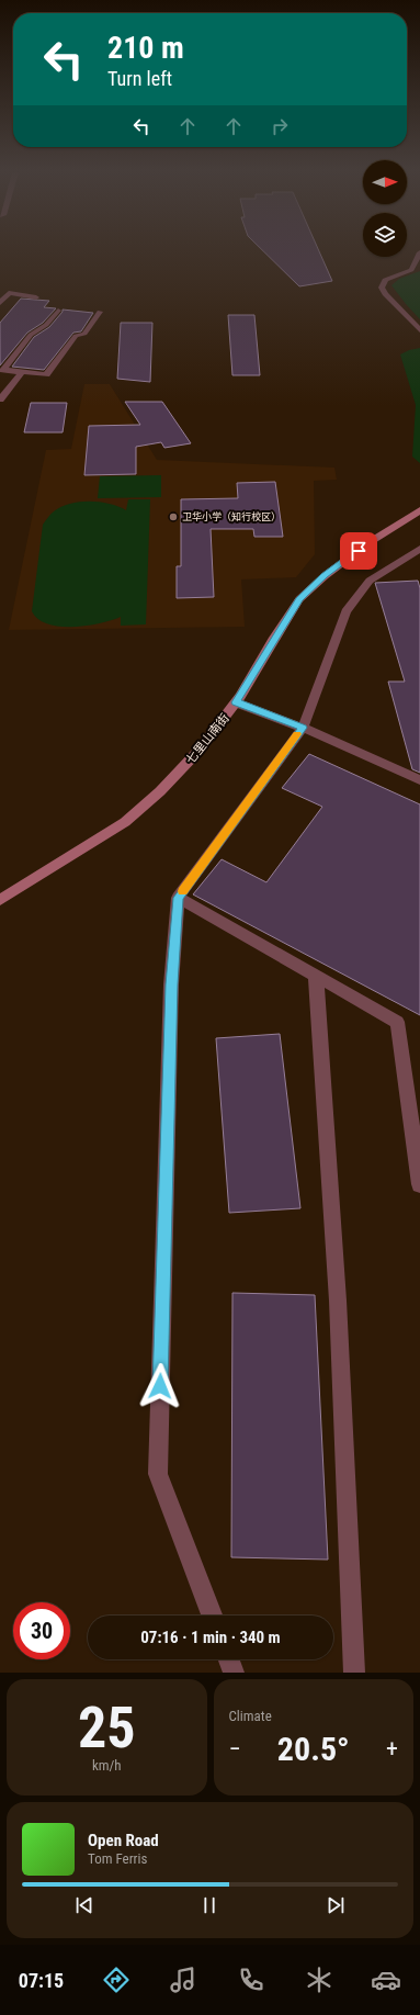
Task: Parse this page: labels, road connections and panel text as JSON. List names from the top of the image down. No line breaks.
{"streets":{"street":["七里山南街"]},"places":["卫华小学（知行校区）"],"north":"right","page":{"turn":["210 m","Turn left"],"limit":"30","trip":"07:16 · 1 min · 340 m","tile":[["25","km/h"],"Climate"],"heat":["−","20.5°","+"],"song":["Open Road","Tom Ferris"],"tabs":"07:15"}}
